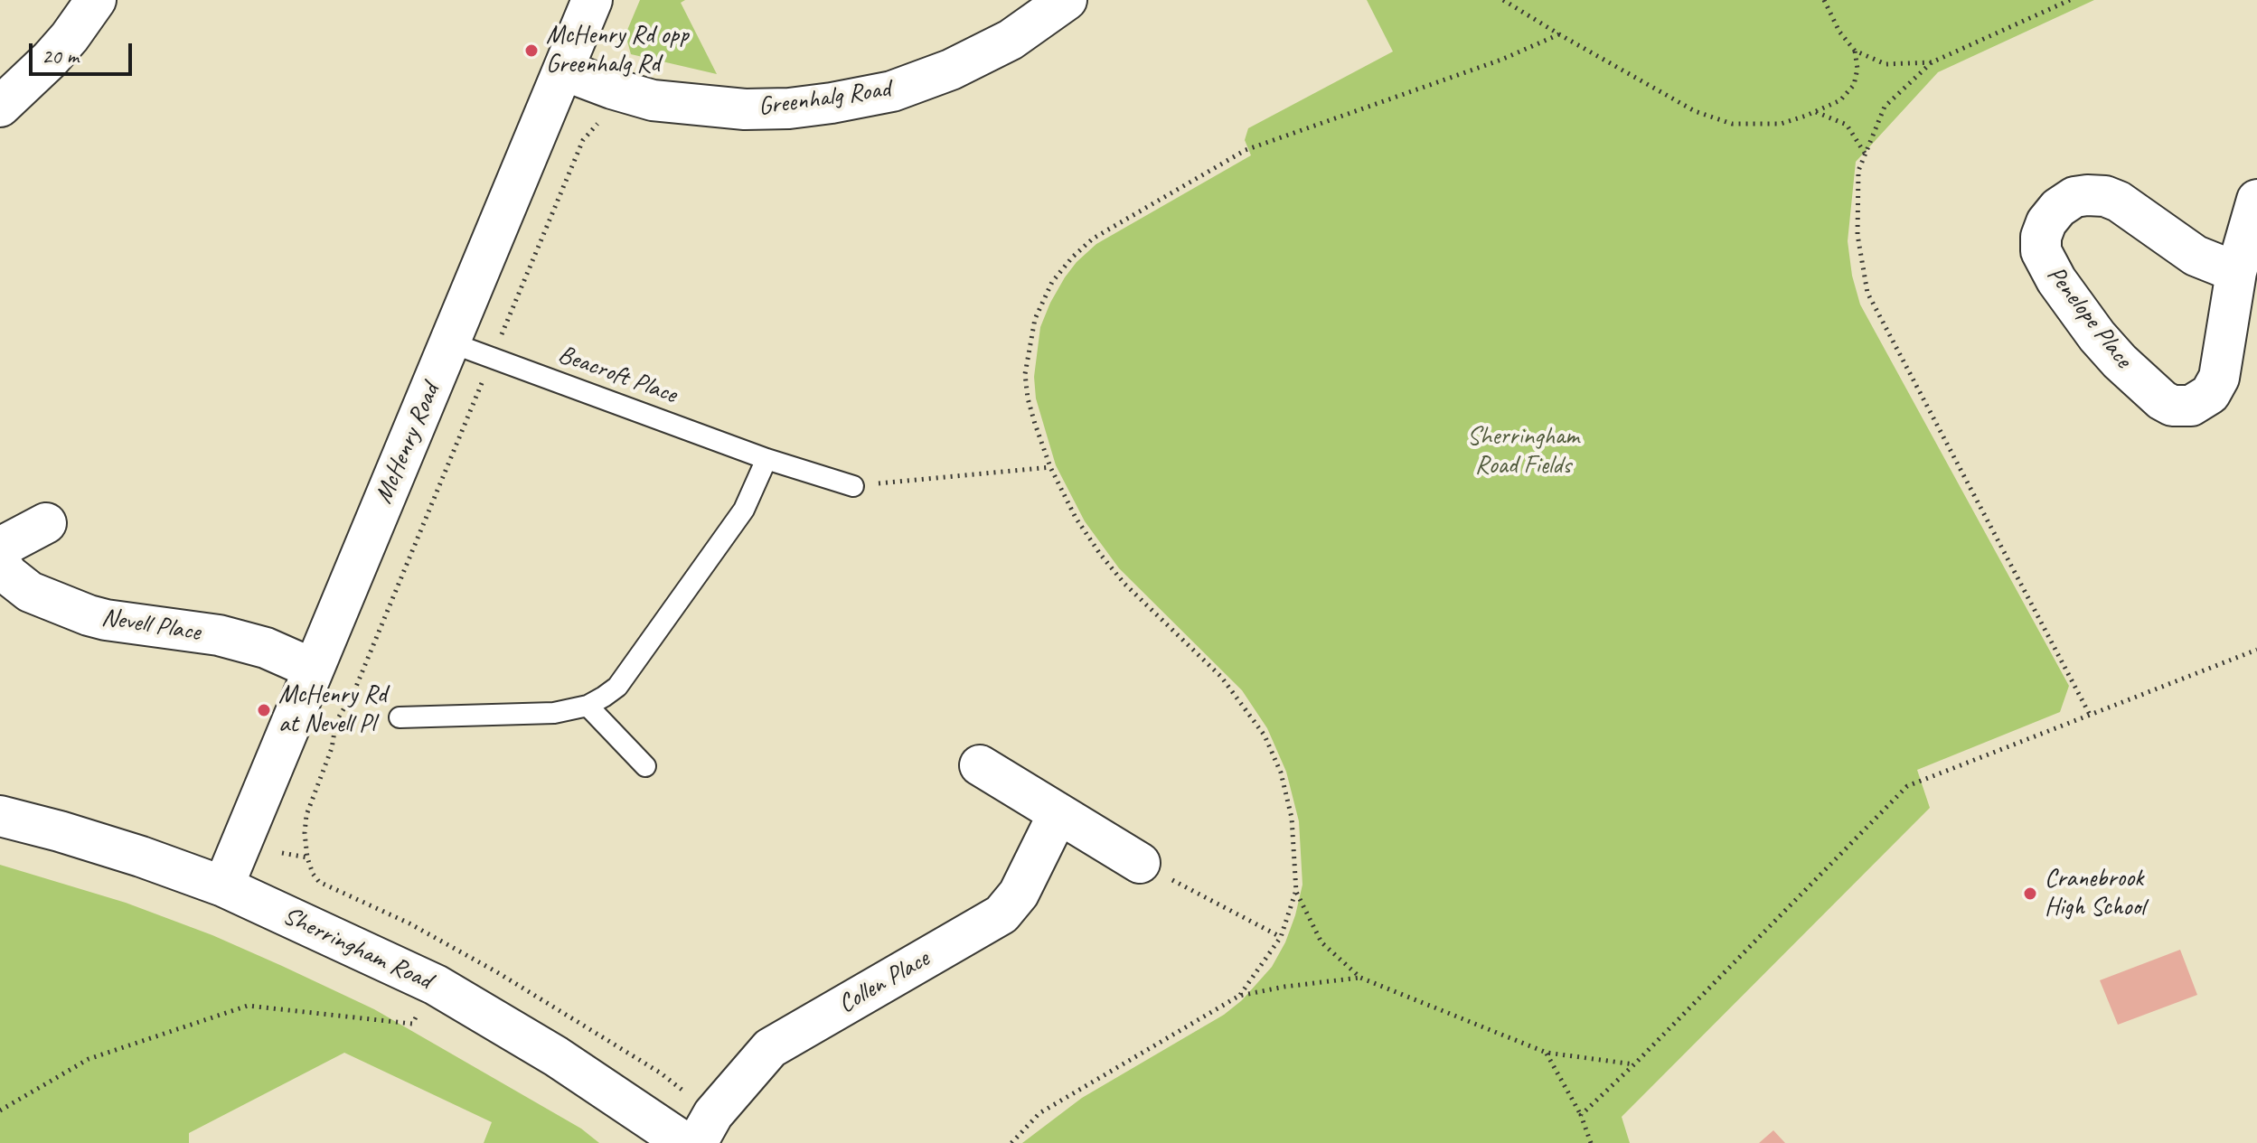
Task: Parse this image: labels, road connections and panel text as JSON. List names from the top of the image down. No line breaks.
{"streets":{"street":["Greenhalg Road","Penelope Place","McHenry Road","Nevell Place","Sherringham Road","Collen Place"],"lane":["Beacroft Place"]},"crossings":[["Greenhalg Road","McHenry Road"],["Beacroft Place","McHenry Road"],["McHenry Road","Nevell Place"],["McHenry Road","Sherringham Road"]],"parks":["Sherringham Road Fields"],"places":["McHenry Rd opp Greenhalg Rd","McHenry Rd at Nevell Pl","Cranebrook High School"],"scale_bar":"20 m"}
